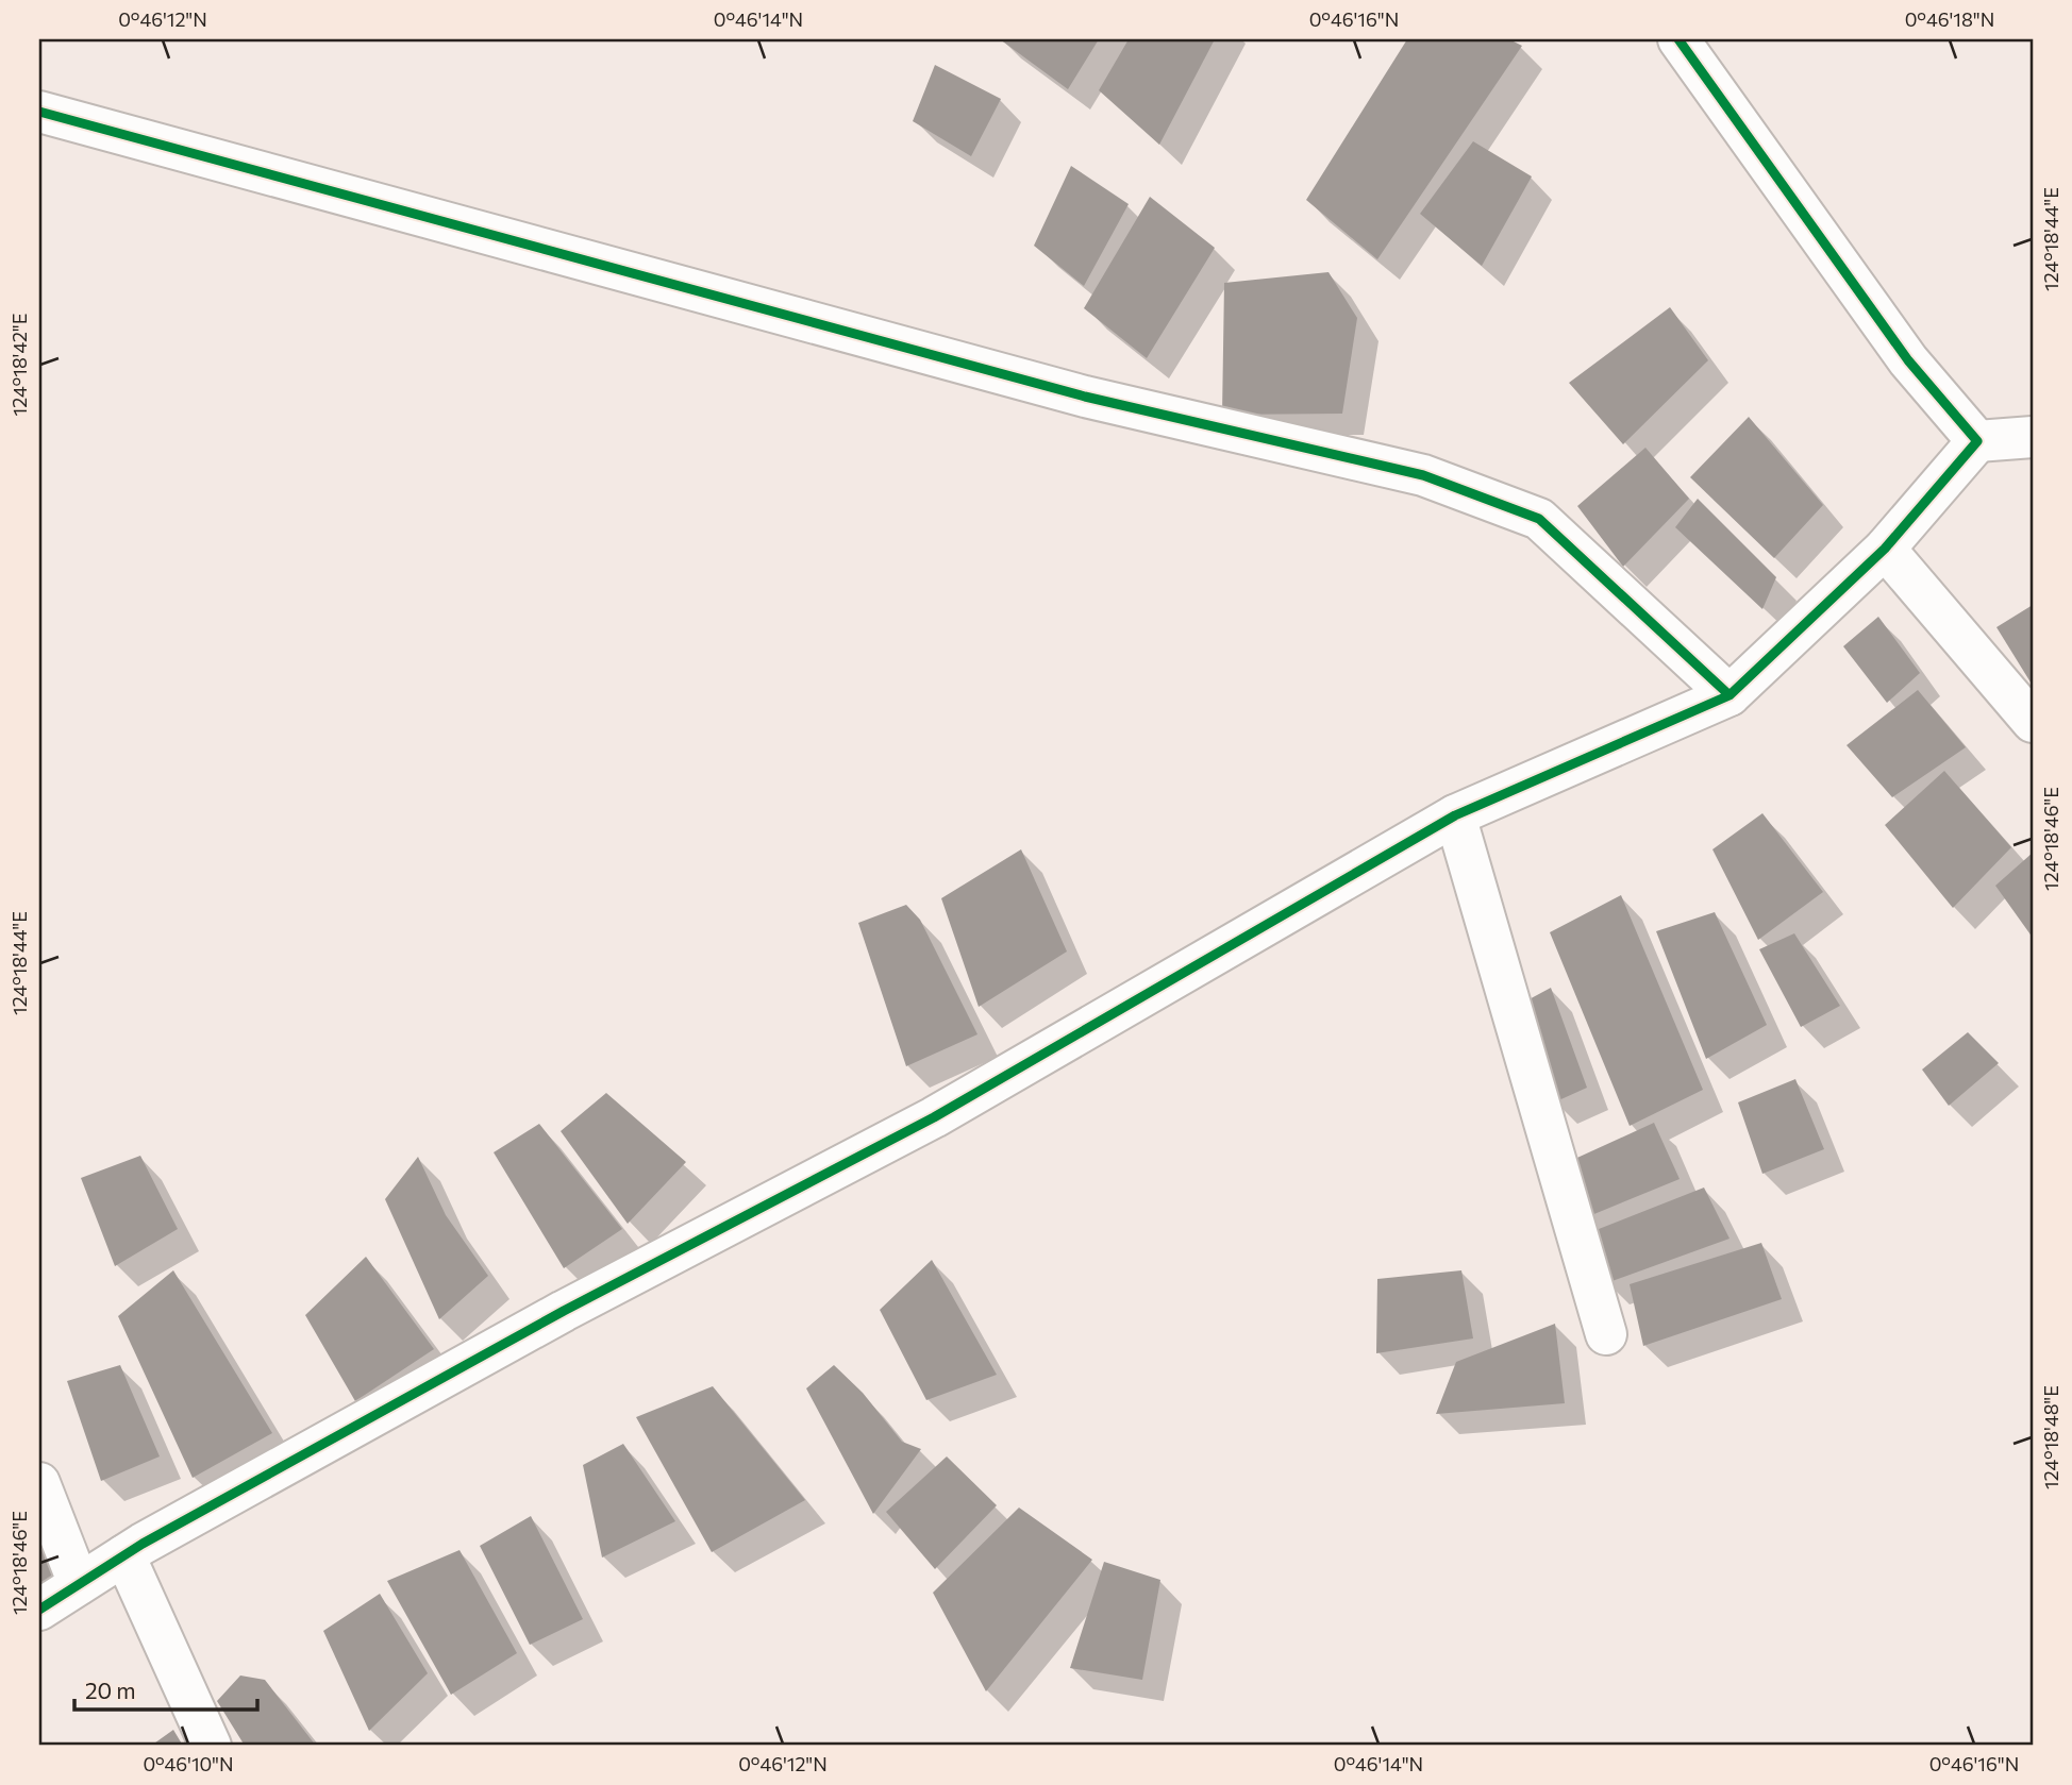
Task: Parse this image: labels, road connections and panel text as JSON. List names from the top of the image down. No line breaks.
{"scale_bar":"20 m","coordinates":["0°46'12\"N","0°46'14\"N","0°46'16\"N","0°46'18\"N","124°18'44\"E","124°18'42\"E","124°18'46\"E","124°18'48\"E","0°46'10\"N"]}
